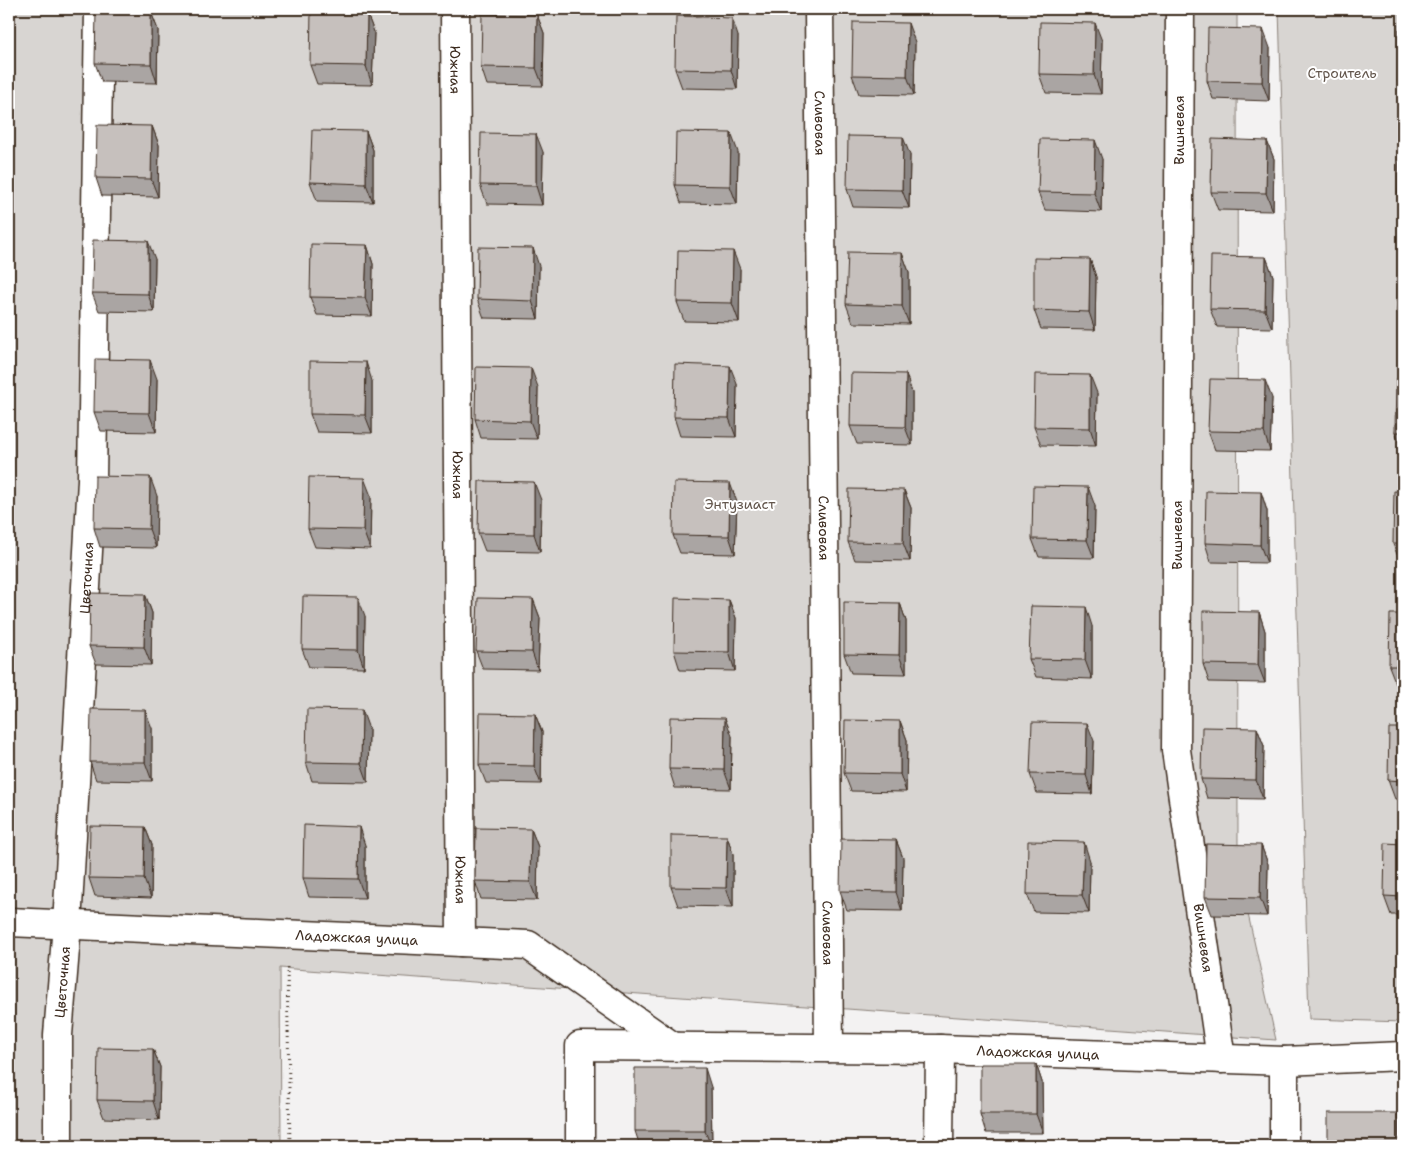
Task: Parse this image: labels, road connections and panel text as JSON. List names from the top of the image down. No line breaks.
{"streets":{"street":["Южная","Сливовая","Вишневая","Цветочная","Ладожская улица"]},"crossings":[["Южная","Ладожская улица"],["Сливовая","Ладожская улица"],["Вишневая","Ладожская улица"],["Цветочная","Ладожская улица"]],"parks":["Строитель","Энтузиаст"]}
